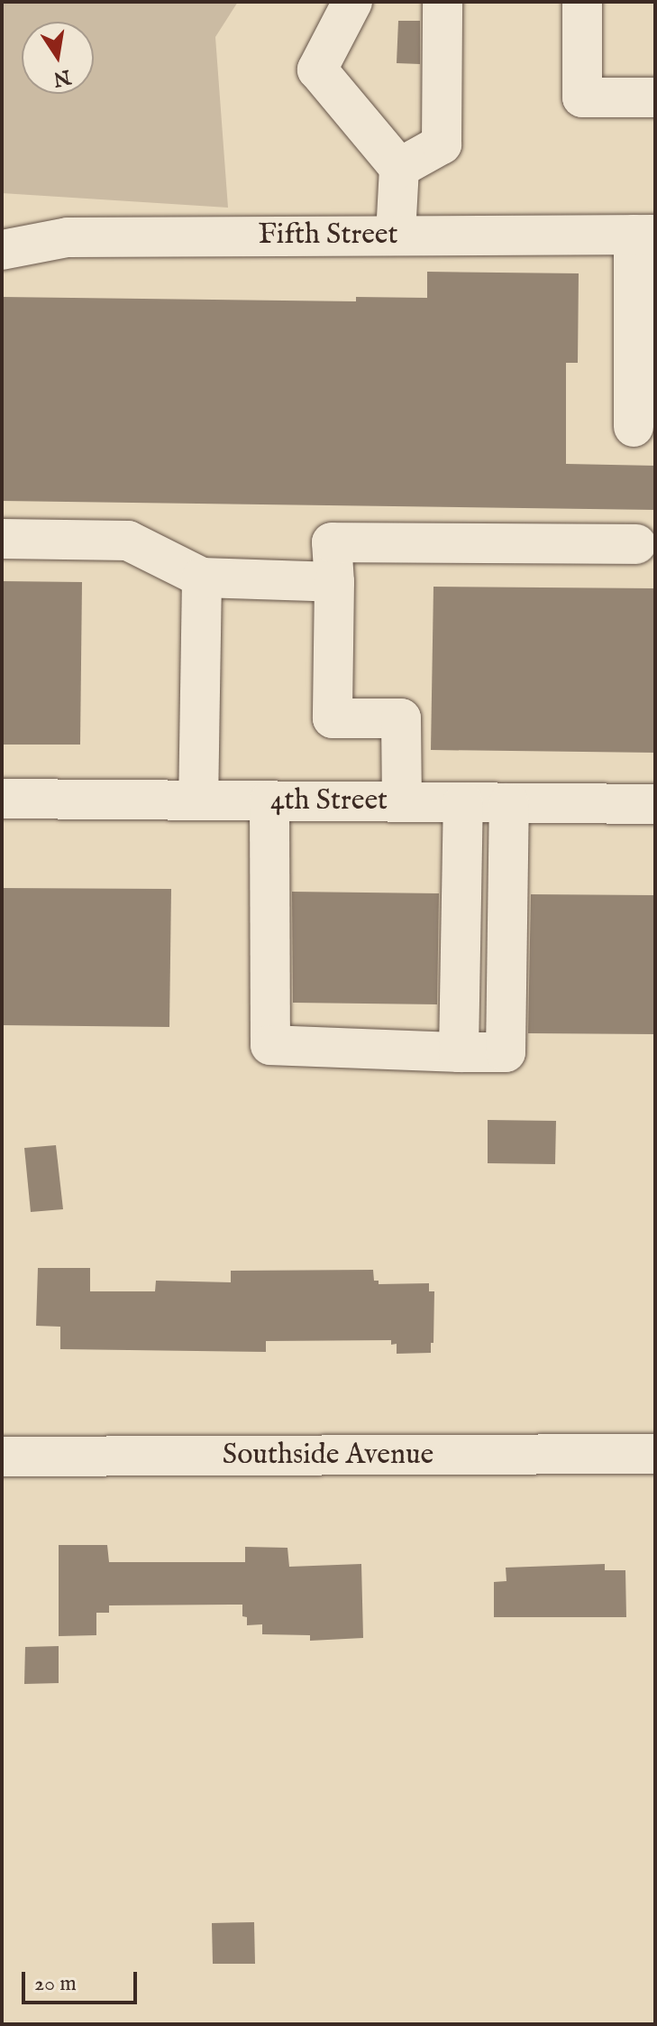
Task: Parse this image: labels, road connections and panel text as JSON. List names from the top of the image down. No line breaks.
{"streets":{"street":["Fifth Street","4th Street","Southside Avenue"]},"scale_bar":"20 m","north":"bottom"}
